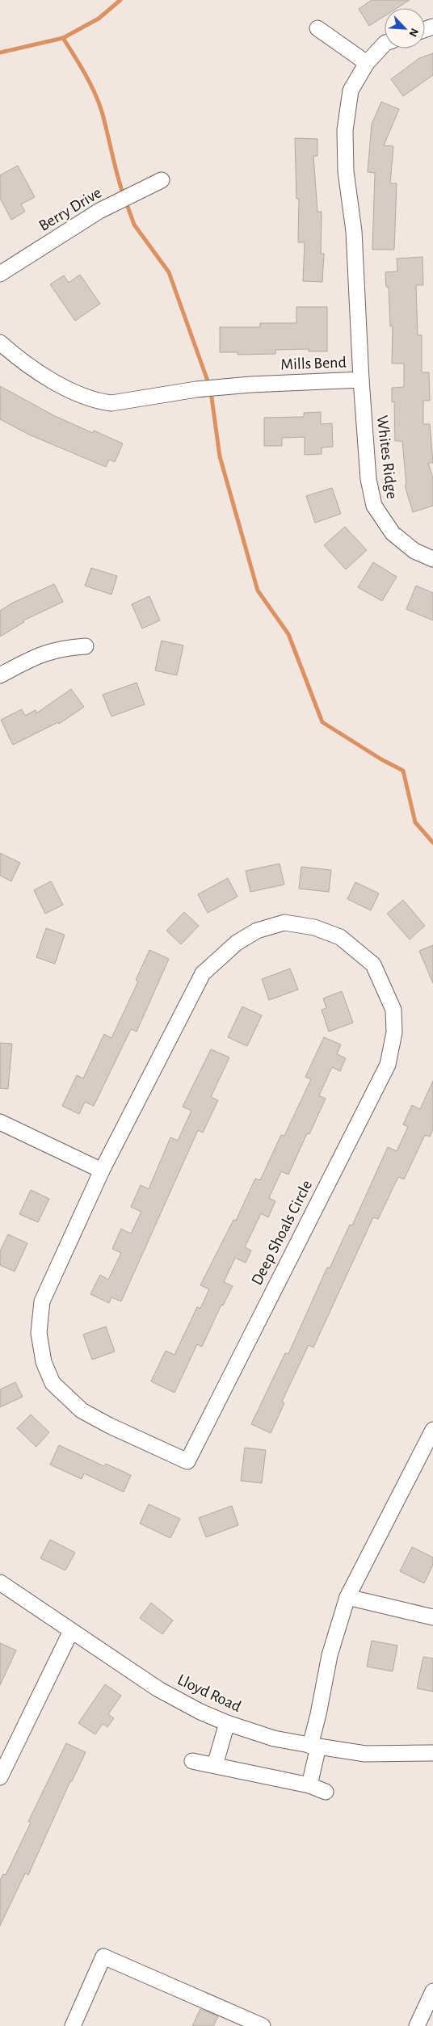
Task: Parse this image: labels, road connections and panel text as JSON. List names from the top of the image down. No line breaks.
{"streets":{"street":["Berry Drive","Mills Bend","Whites Ridge","Deep Shoals Circle","Lloyd Road"]},"crossings":[["Mills Bend","Whites Ridge"]],"north":"bottom right"}
